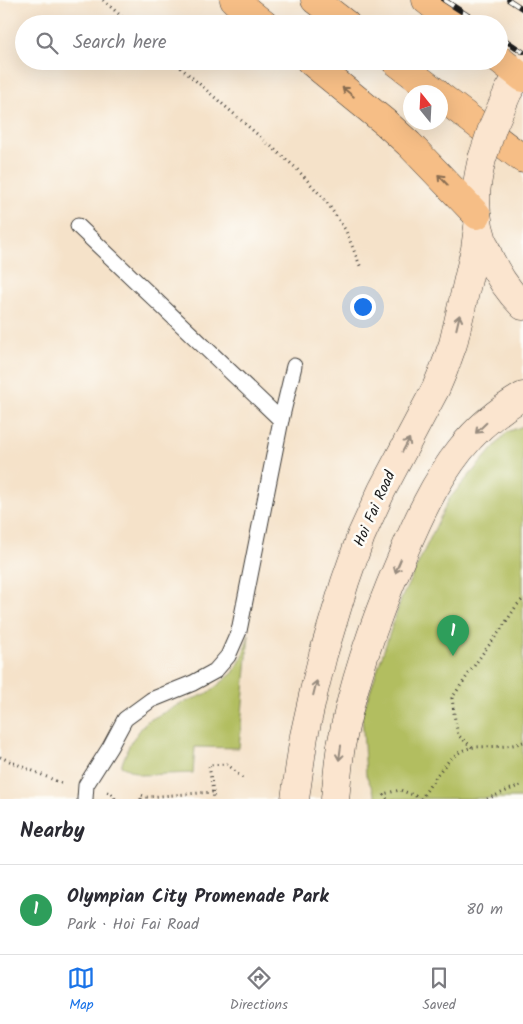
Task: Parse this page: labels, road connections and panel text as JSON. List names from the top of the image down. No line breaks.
{"streets":{"street":["Hoi Fai Road"]},"north":"top","page":{"search":"Search here","pins":"1","heading":"Nearby","list":[{"mark":"1","name":"Olympian City Promenade Park","note":"Park · Hoi Fai Road","value":"80 m"}],"nav":["Map","Directions","Saved"]}}
